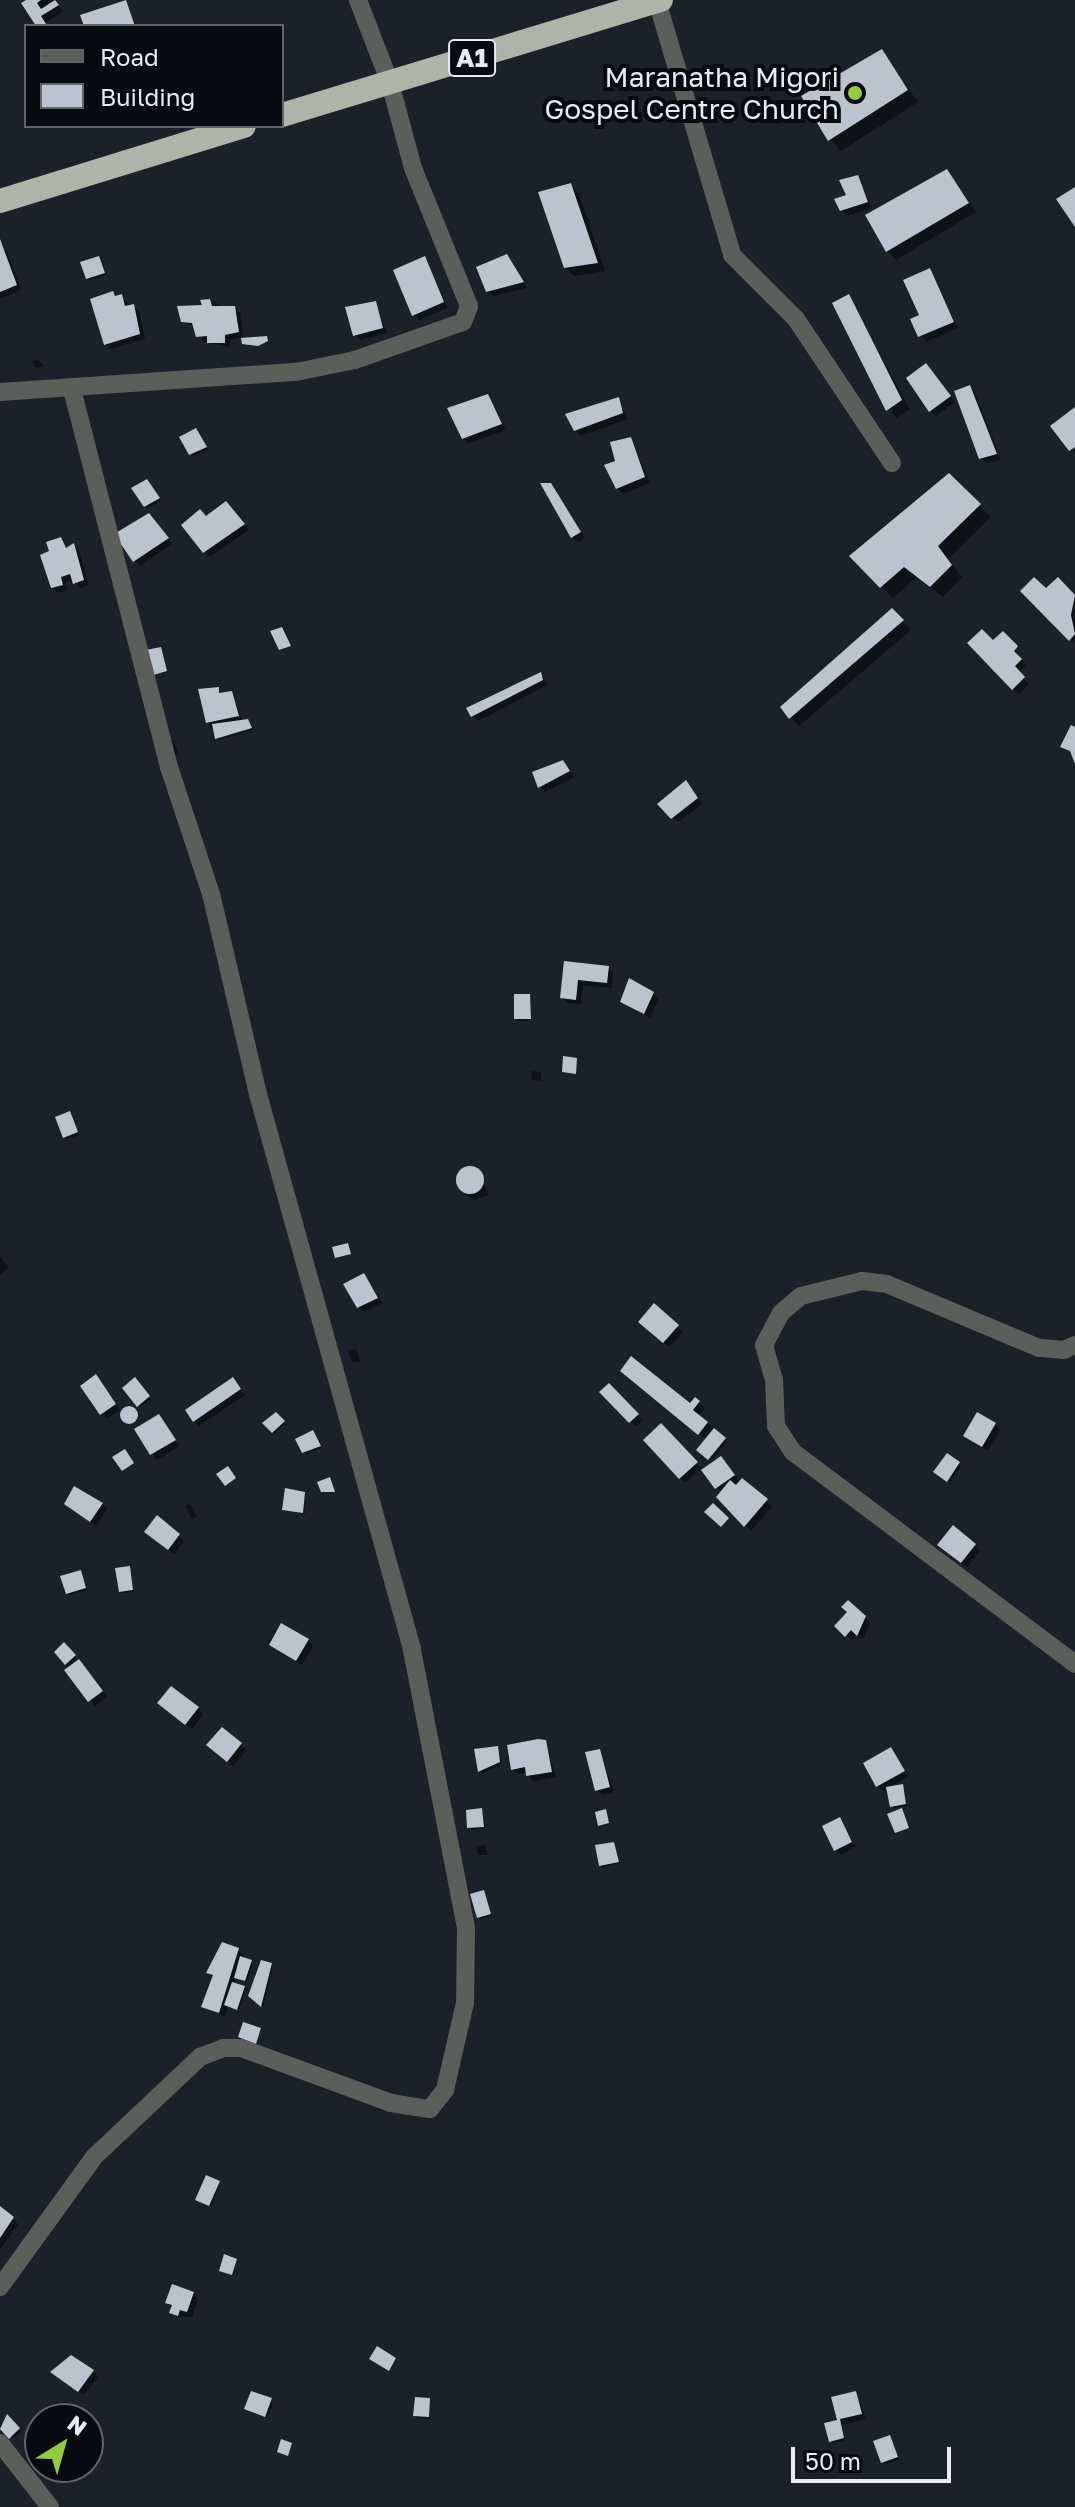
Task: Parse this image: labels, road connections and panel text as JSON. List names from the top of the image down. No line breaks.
{"streets":{"highway":["A1"]},"places":["Maranatha Migori Gospel Centre Church"],"legend":["Road","Building"],"scale_bar":"50 m","north":"top right"}
